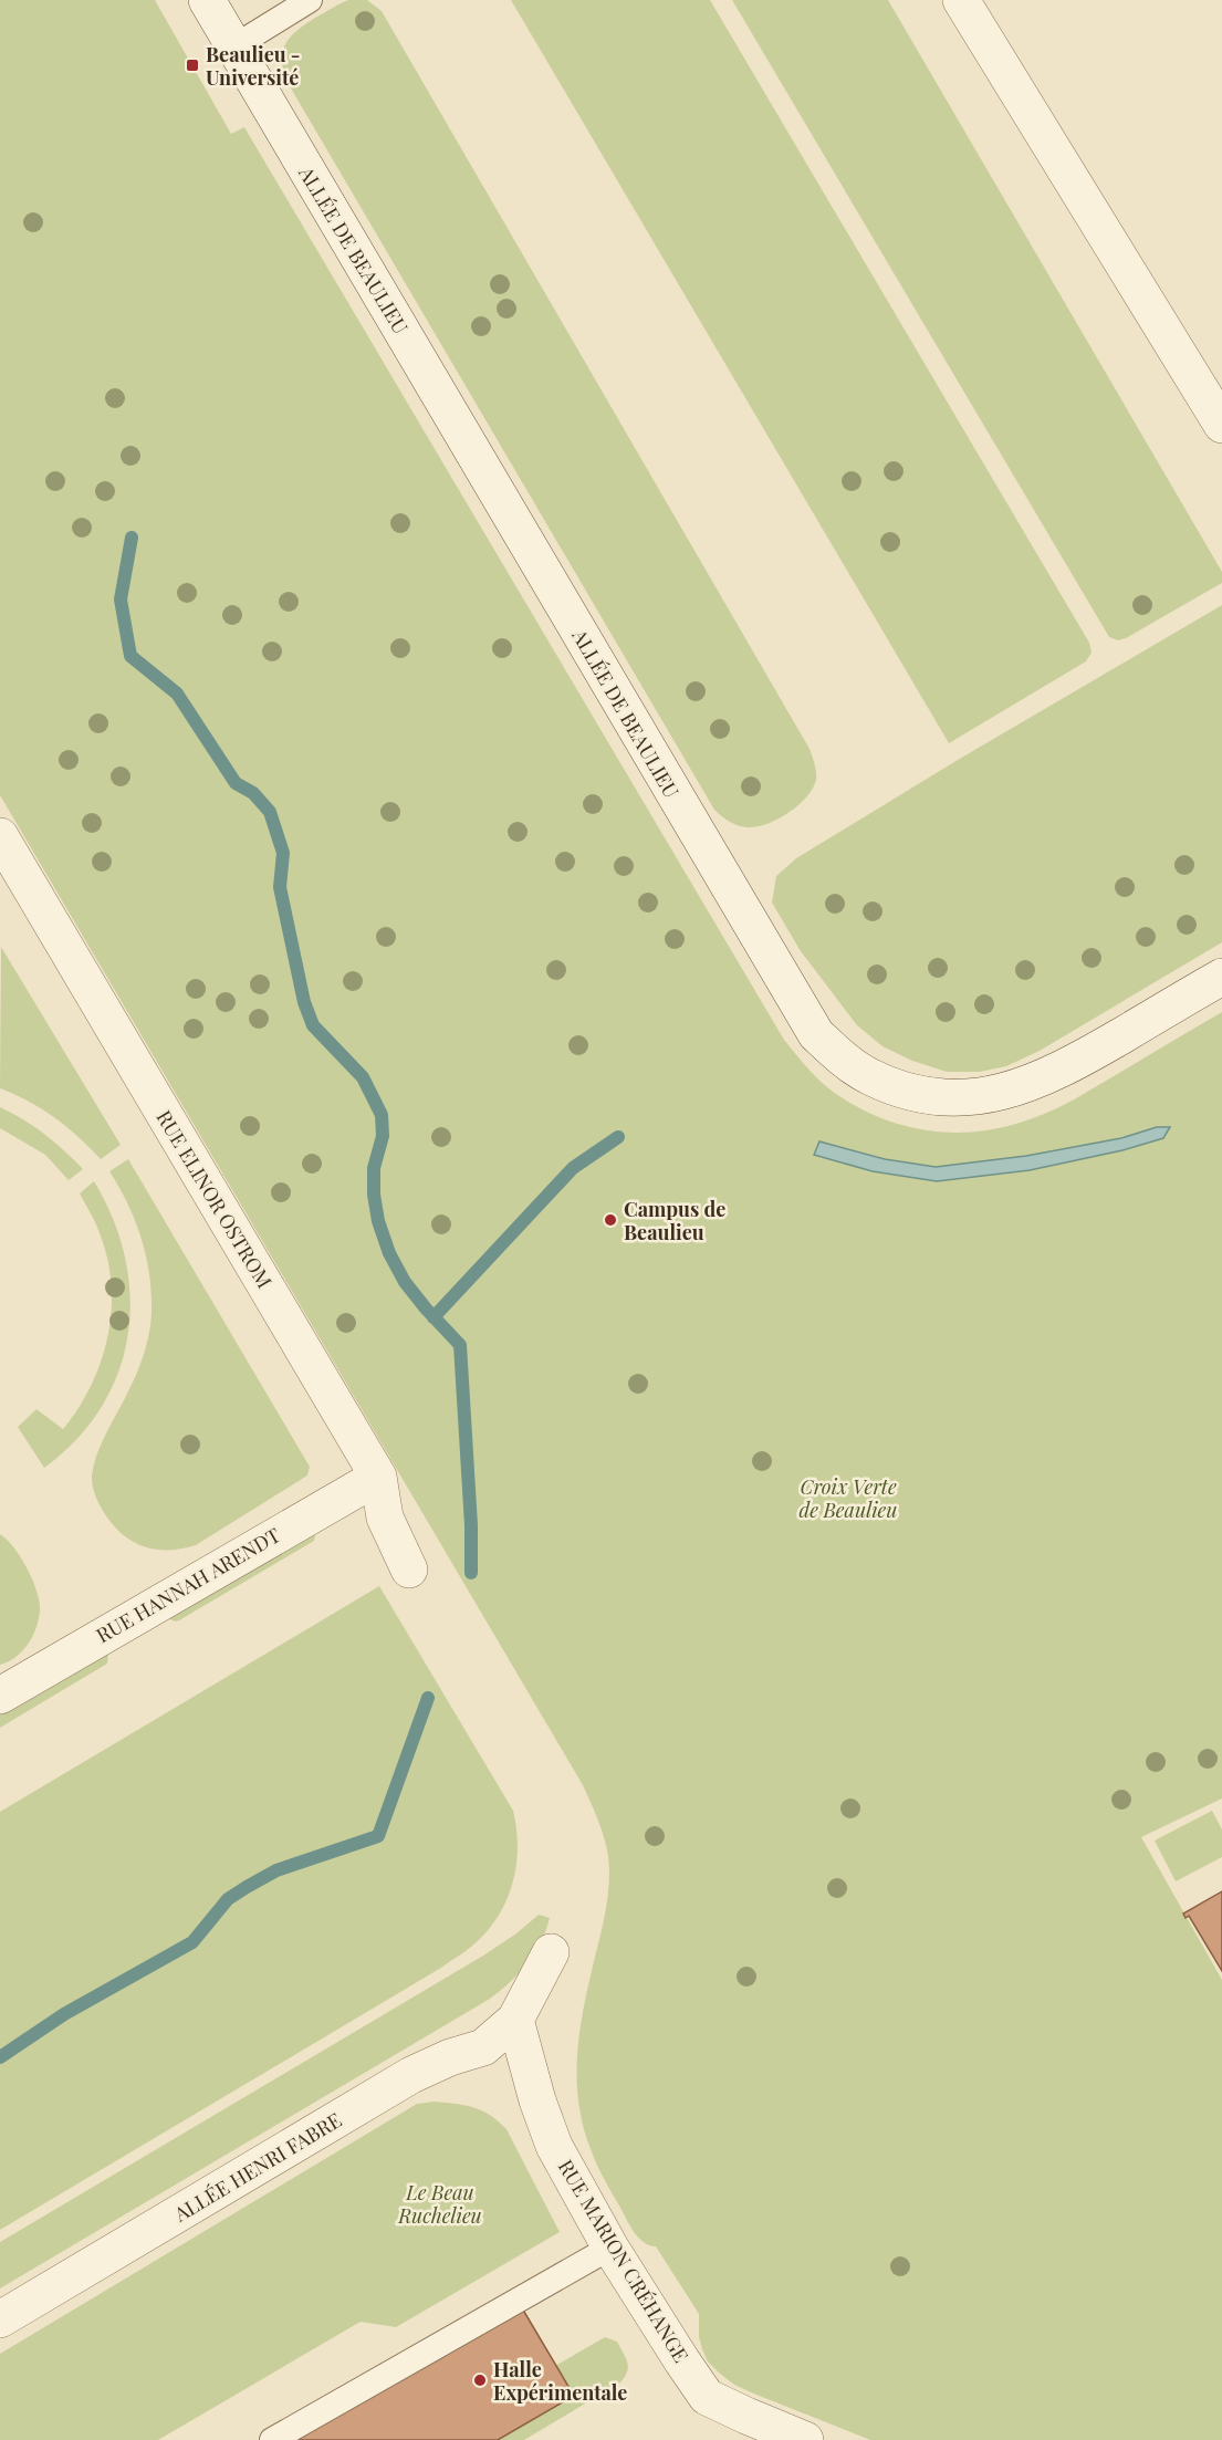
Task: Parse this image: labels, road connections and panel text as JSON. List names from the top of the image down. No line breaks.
{"streets":{"street":["ALLÉE DE BEAULIEU","RUE ELINOR OSTROM","RUE HANNAH ARENDT","ALLÉE HENRI FABRE","RUE MARION CRÉHANGE"]},"crossings":[["RUE ELINOR OSTROM","RUE HANNAH ARENDT"],["ALLÉE HENRI FABRE","RUE MARION CRÉHANGE"]],"parks":["Croix Verte de Beaulieu","Le Beau Ruchelieu"],"places":{"transit":["Beaulieu - Université"],"other":["Campus de Beaulieu","Halle Expérimentale"]}}
